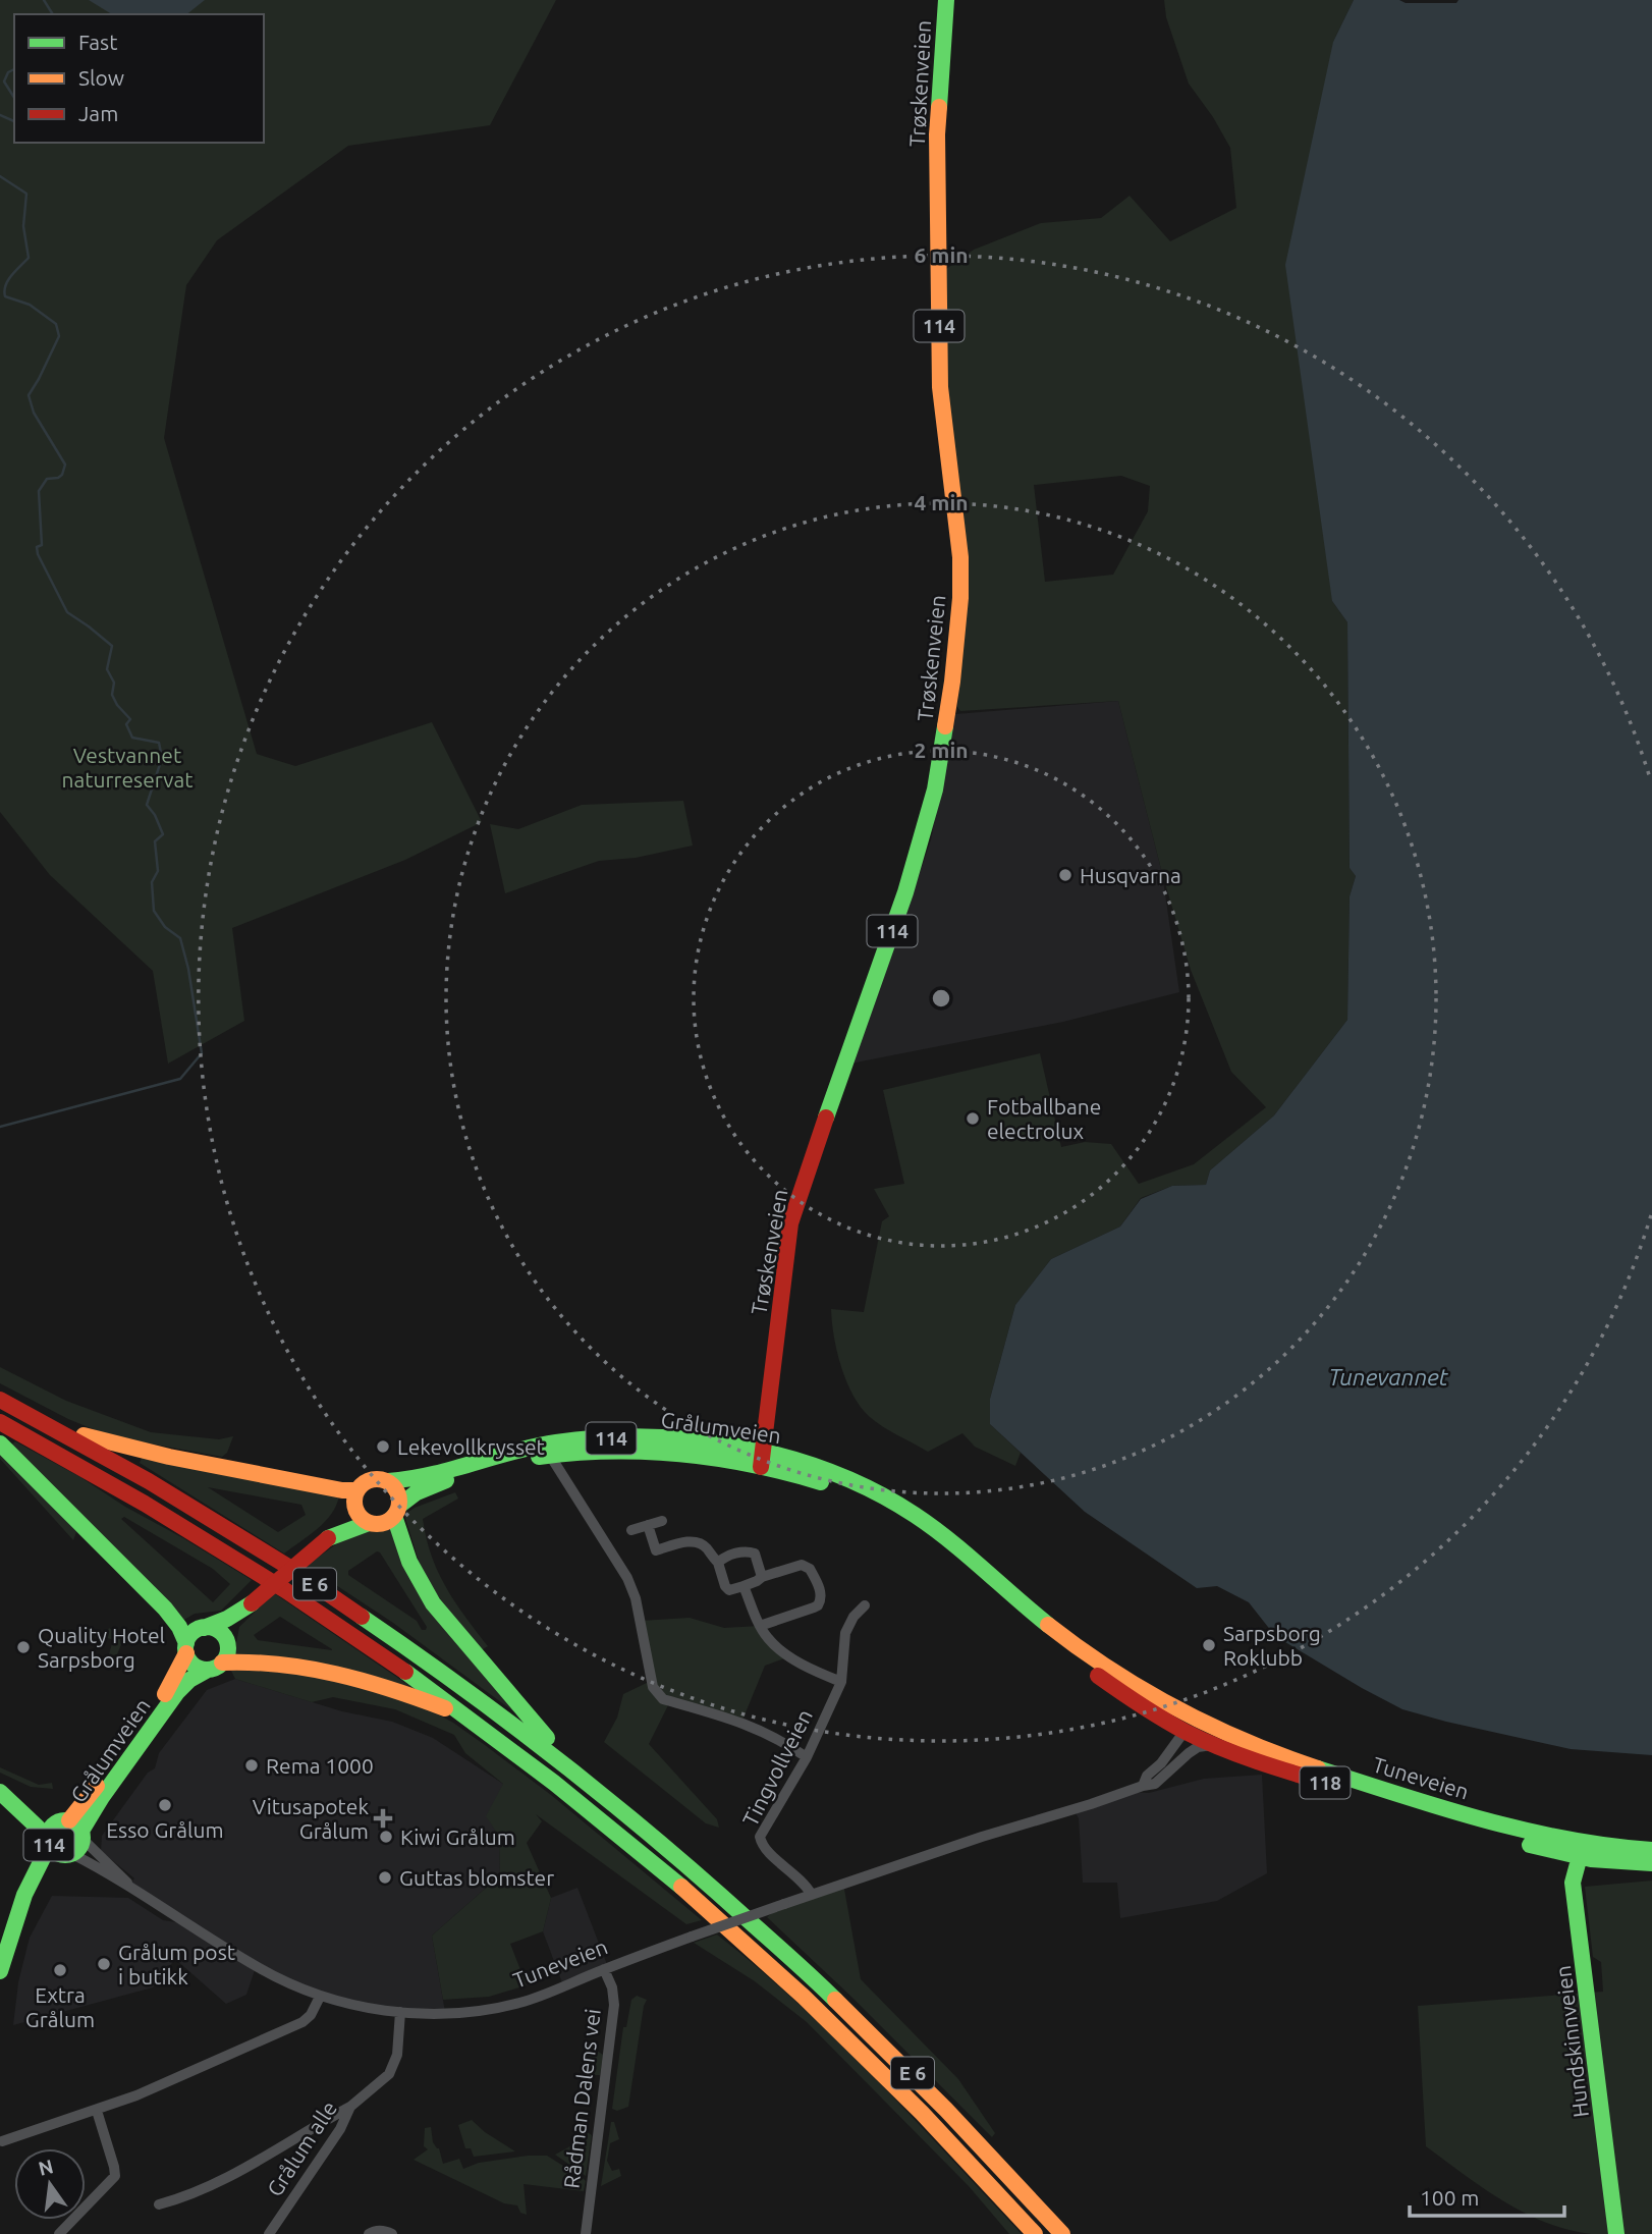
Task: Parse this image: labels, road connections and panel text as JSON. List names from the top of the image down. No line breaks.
{"streets":{"main road":["Trøskenveien","114","Grålumveien","E 6","Tuneveien","118","Hundskinnveien"],"street":["Tingvollveien","Rådman Dalens vei","Grålum alle"]},"crossings":[["Trøskenveien","Grålumveien"],["114","Grålumveien"],["114","E 6"],["Grålumveien","E 6"],["Grålumveien","Tuneveien"],["Tingvollveien","Tuneveien"],["Tuneveien","Hundskinnveien"],["Tuneveien","Rådman Dalens vei"],["Tuneveien","Grålum alle"]],"water":["Tunevannet"],"parks":["Vestvannet naturreservat"],"places":{"other":["Husqvarna","Fotballbane electrolux","Lekevollkrysset","Sarpsborg Roklubb","Quality Hotel Sarpsborg","Rema 1000","Esso Grålum","Kiwi Grålum","Guttas blomster","Grålum post i butikk","Extra Grålum"],"health":["Vitusapotek Grålum"]},"legend":["Fast","Slow","Jam"],"scale_bar":"100 m","north":"top","rings":["6 min","4 min","2 min"]}
